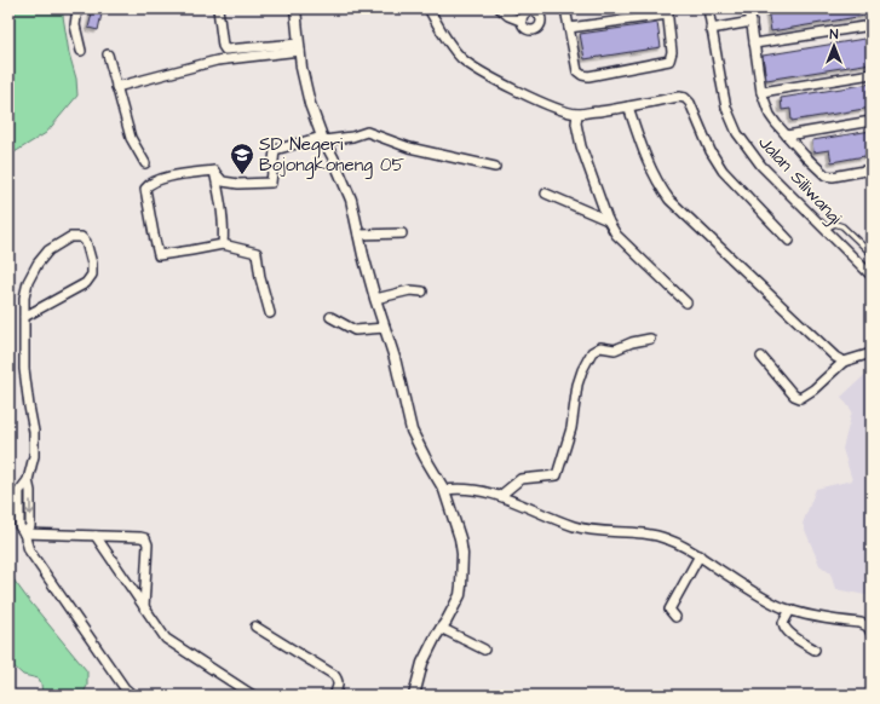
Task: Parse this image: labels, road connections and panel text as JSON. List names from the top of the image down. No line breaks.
{"streets":{"street":["Jalan Siliwangi"]},"places":{"school or university":["SD Negeri Bojongkoneng 05"]},"north":"top"}
